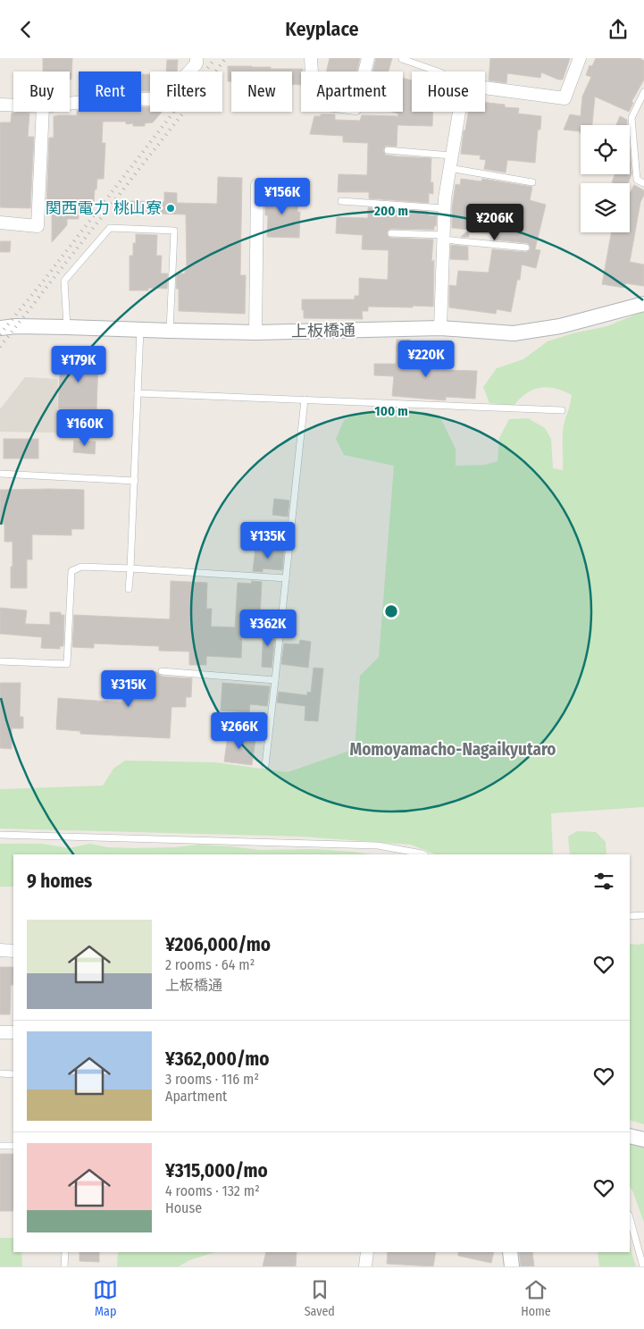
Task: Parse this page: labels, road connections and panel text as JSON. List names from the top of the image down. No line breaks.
{"streets":{"street":["上板橋通"]},"districts":["Momoyamacho-Nagaikyutaro"],"places":["関西電力 桃山寮"],"page":{"header":"Keyplace","chip":["Buy","Rent","Filters","New","Apartment","House"],"price":["¥156K","¥206K","¥220K","¥179K","¥160K","¥135K","¥362K","¥315K","¥266K"],"heading":"9 homes","list":[{"name":"¥206,000/mo","note":"2 rooms · 64 m² · 上板橋通"},{"name":"¥362,000/mo","note":"3 rooms · 116 m² · Apartment"},{"name":"¥315,000/mo","note":"4 rooms · 132 m² · House"}],"tabs":["Map","Saved","Home"]},"rings":["200 m","100 m"]}
